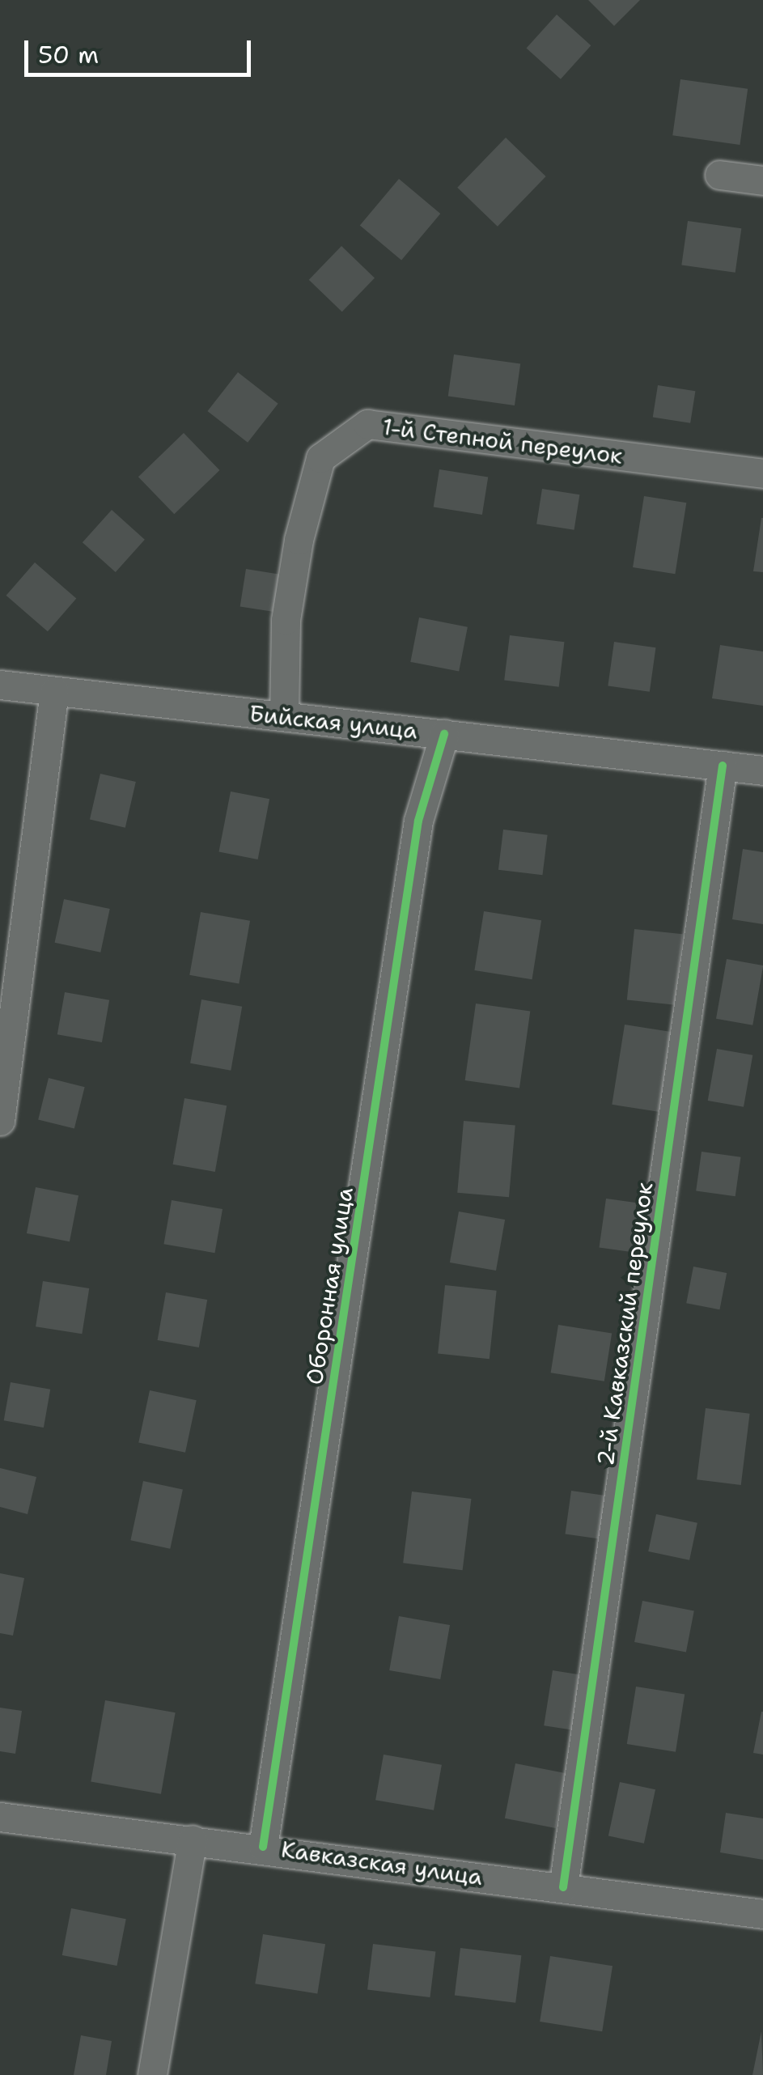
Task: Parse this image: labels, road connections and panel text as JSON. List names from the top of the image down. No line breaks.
{"streets":{"street":["1-й Степной переулок","Бийская улица","Оборонная улица","2-й Кавказский переулок","Кавказская улица"]},"crossings":[["1-й Степной переулок","Бийская улица"],["Бийская улица","Оборонная улица"],["Бийская улица","2-й Кавказский переулок"],["Оборонная улица","Кавказская улица"],["2-й Кавказский переулок","Кавказская улица"]],"scale_bar":"50 m"}
